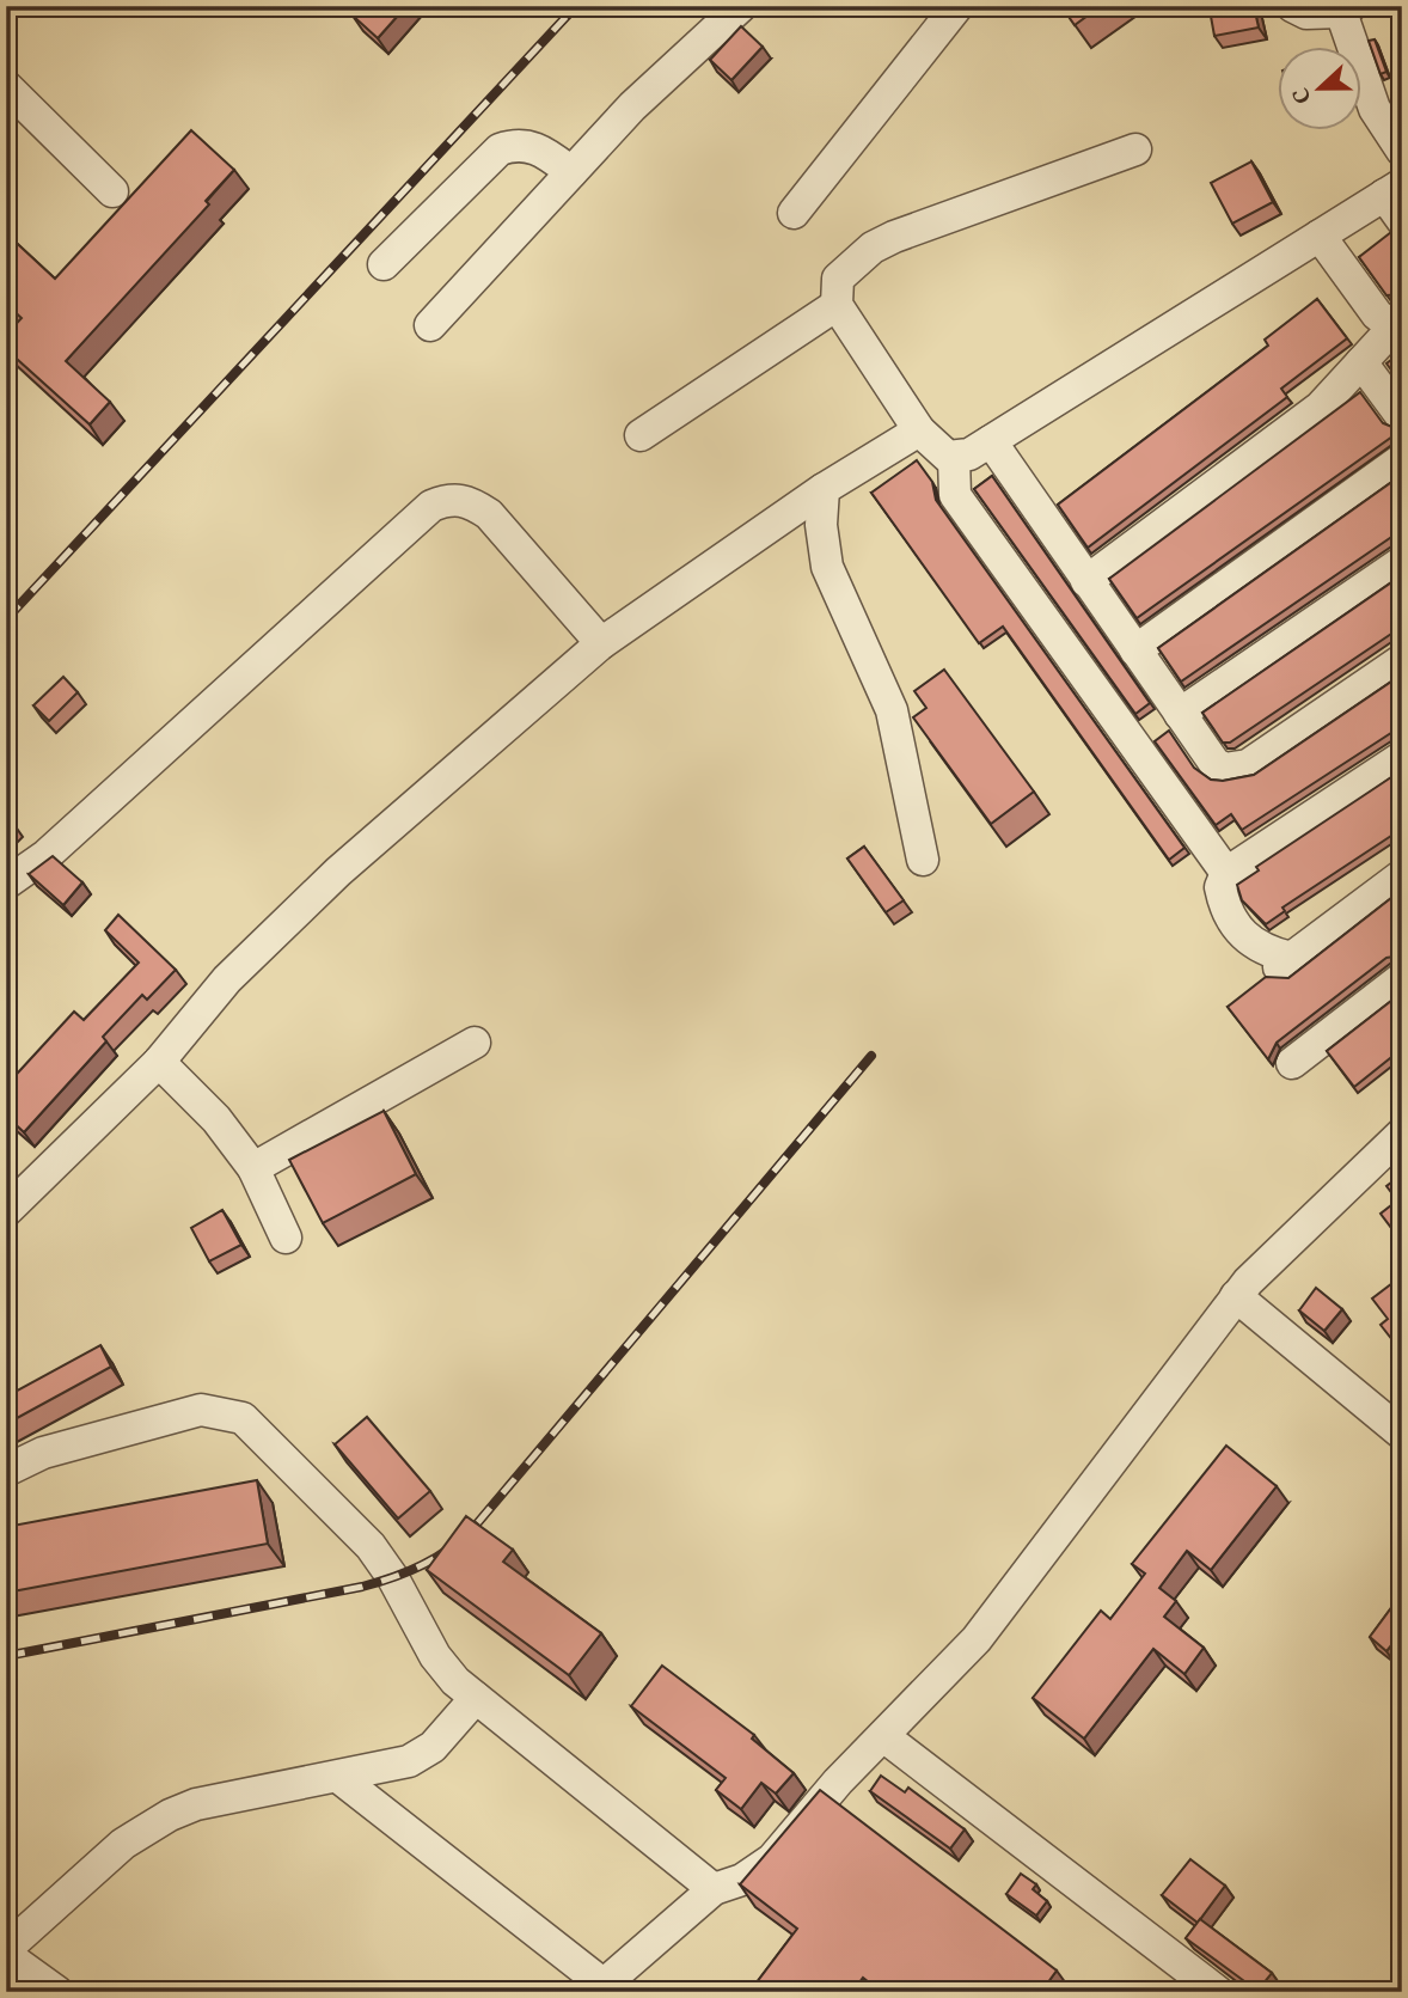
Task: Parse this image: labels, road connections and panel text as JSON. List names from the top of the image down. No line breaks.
{"north":"left"}
